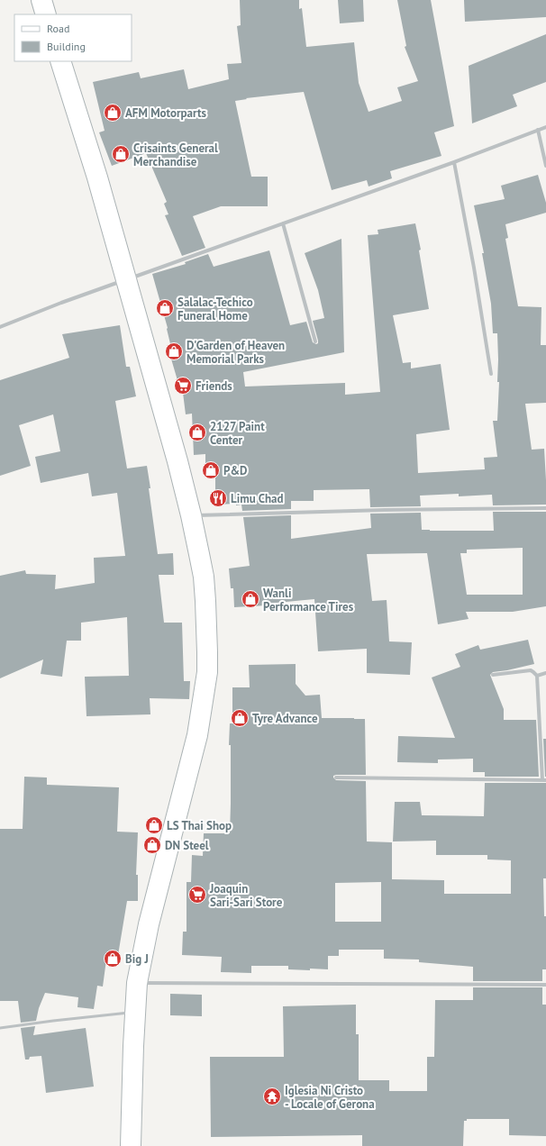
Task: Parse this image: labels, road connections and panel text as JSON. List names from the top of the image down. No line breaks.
{"places":{"shop":["AFM Motorparts","Crisaints General Merchandise","Salalac-Techico Funeral Home","D'Garden of Heaven Memorial Parks","2127 Paint Center","P&D","Wanli Performance Tires","Tyre Advance","LS Thai Shop","DN Steel","Big J"],"supermarket":["Friends","Joaquin Sari-Sari Store"],"restaurant":["Limu Chad"],"temple":["Iglesia Ni Cristo - Locale of Gerona"]},"legend":["Road","Building"]}
